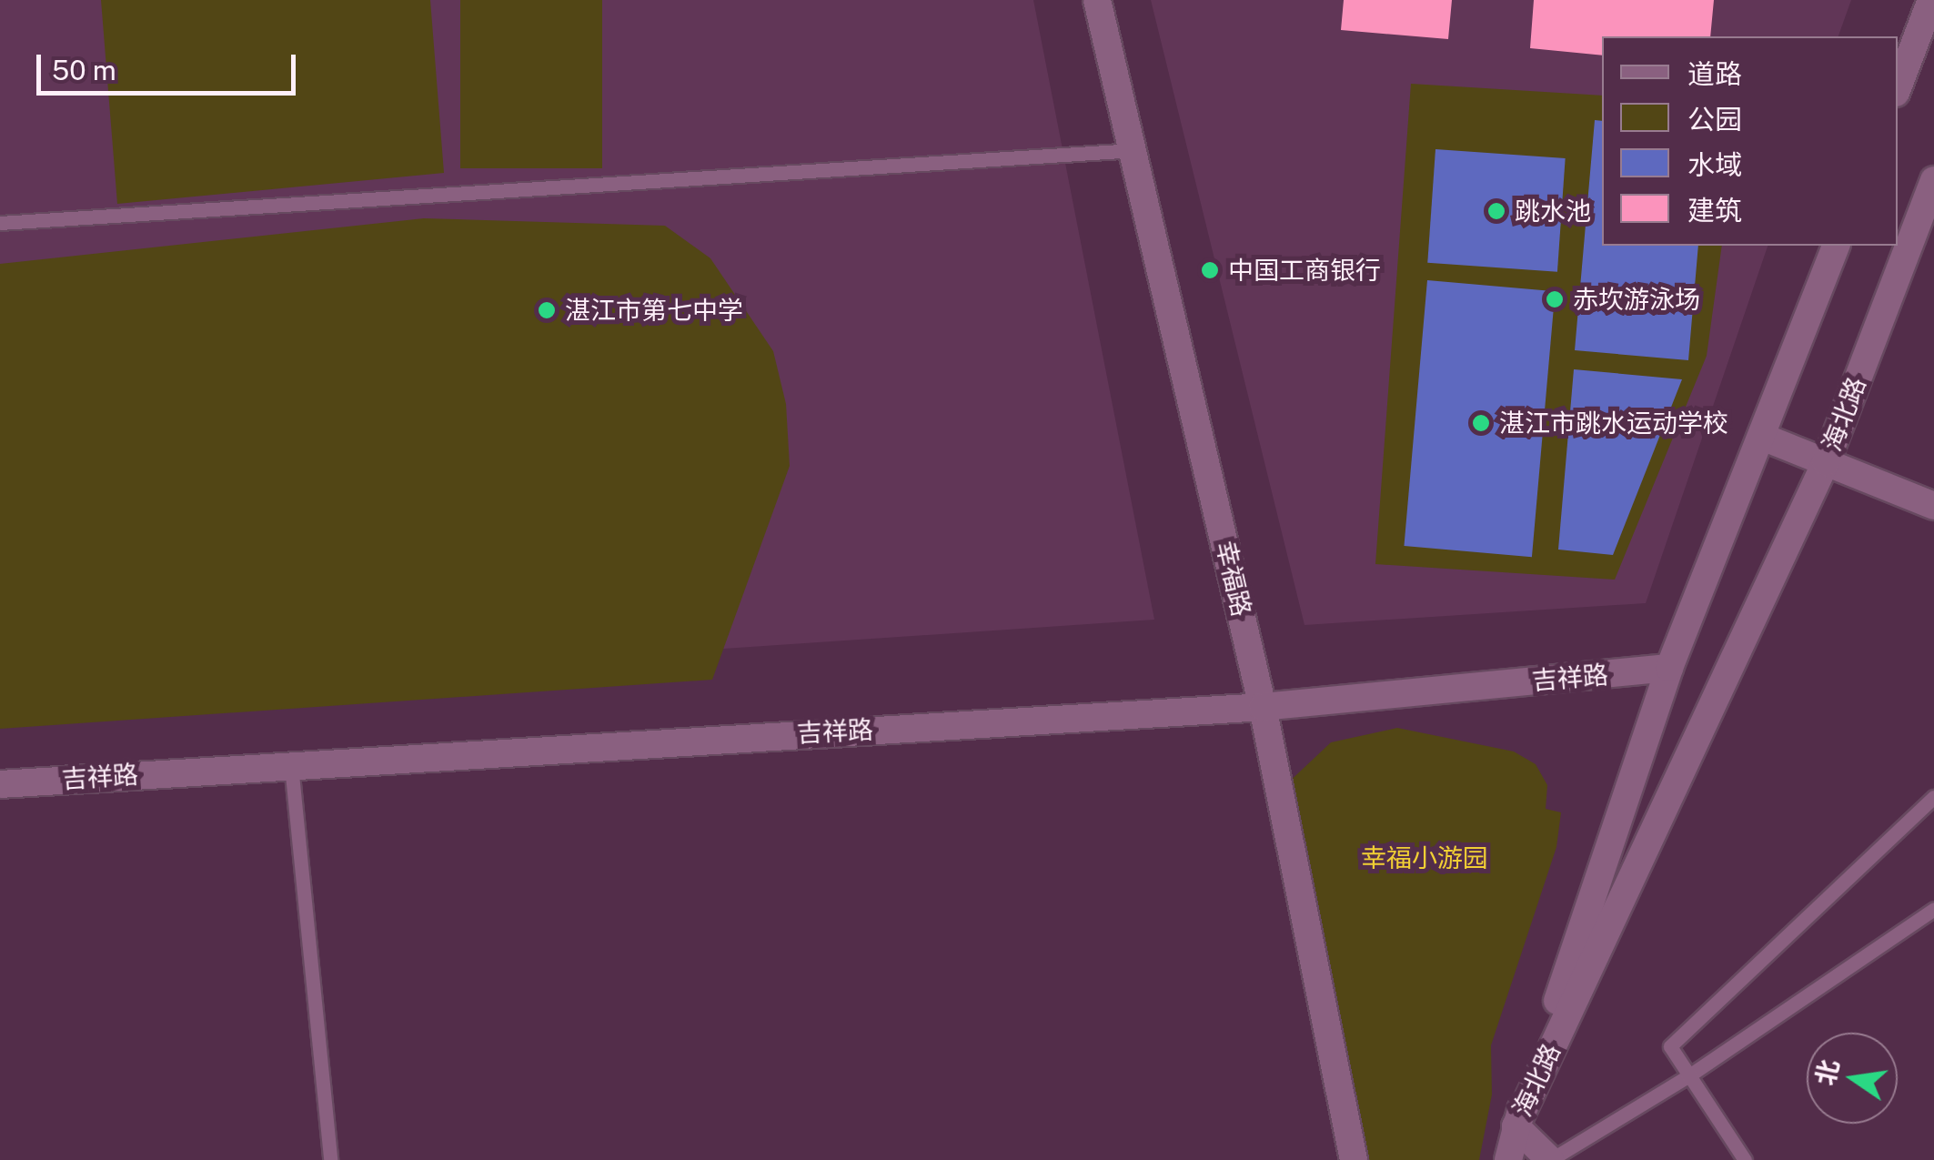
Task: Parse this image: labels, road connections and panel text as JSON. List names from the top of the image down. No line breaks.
{"streets":{"street":["海北路","幸福路","吉祥路"]},"crossings":[["海北路","吉祥路"],["幸福路","吉祥路"]],"parks":["幸福小游园"],"places":["跳水池","中国工商银行","赤坎游泳场","湛江市第七中学","湛江市跳水运动学校"],"legend":["道路","公园","水域","建筑"],"scale_bar":"50 m","north":"left"}
